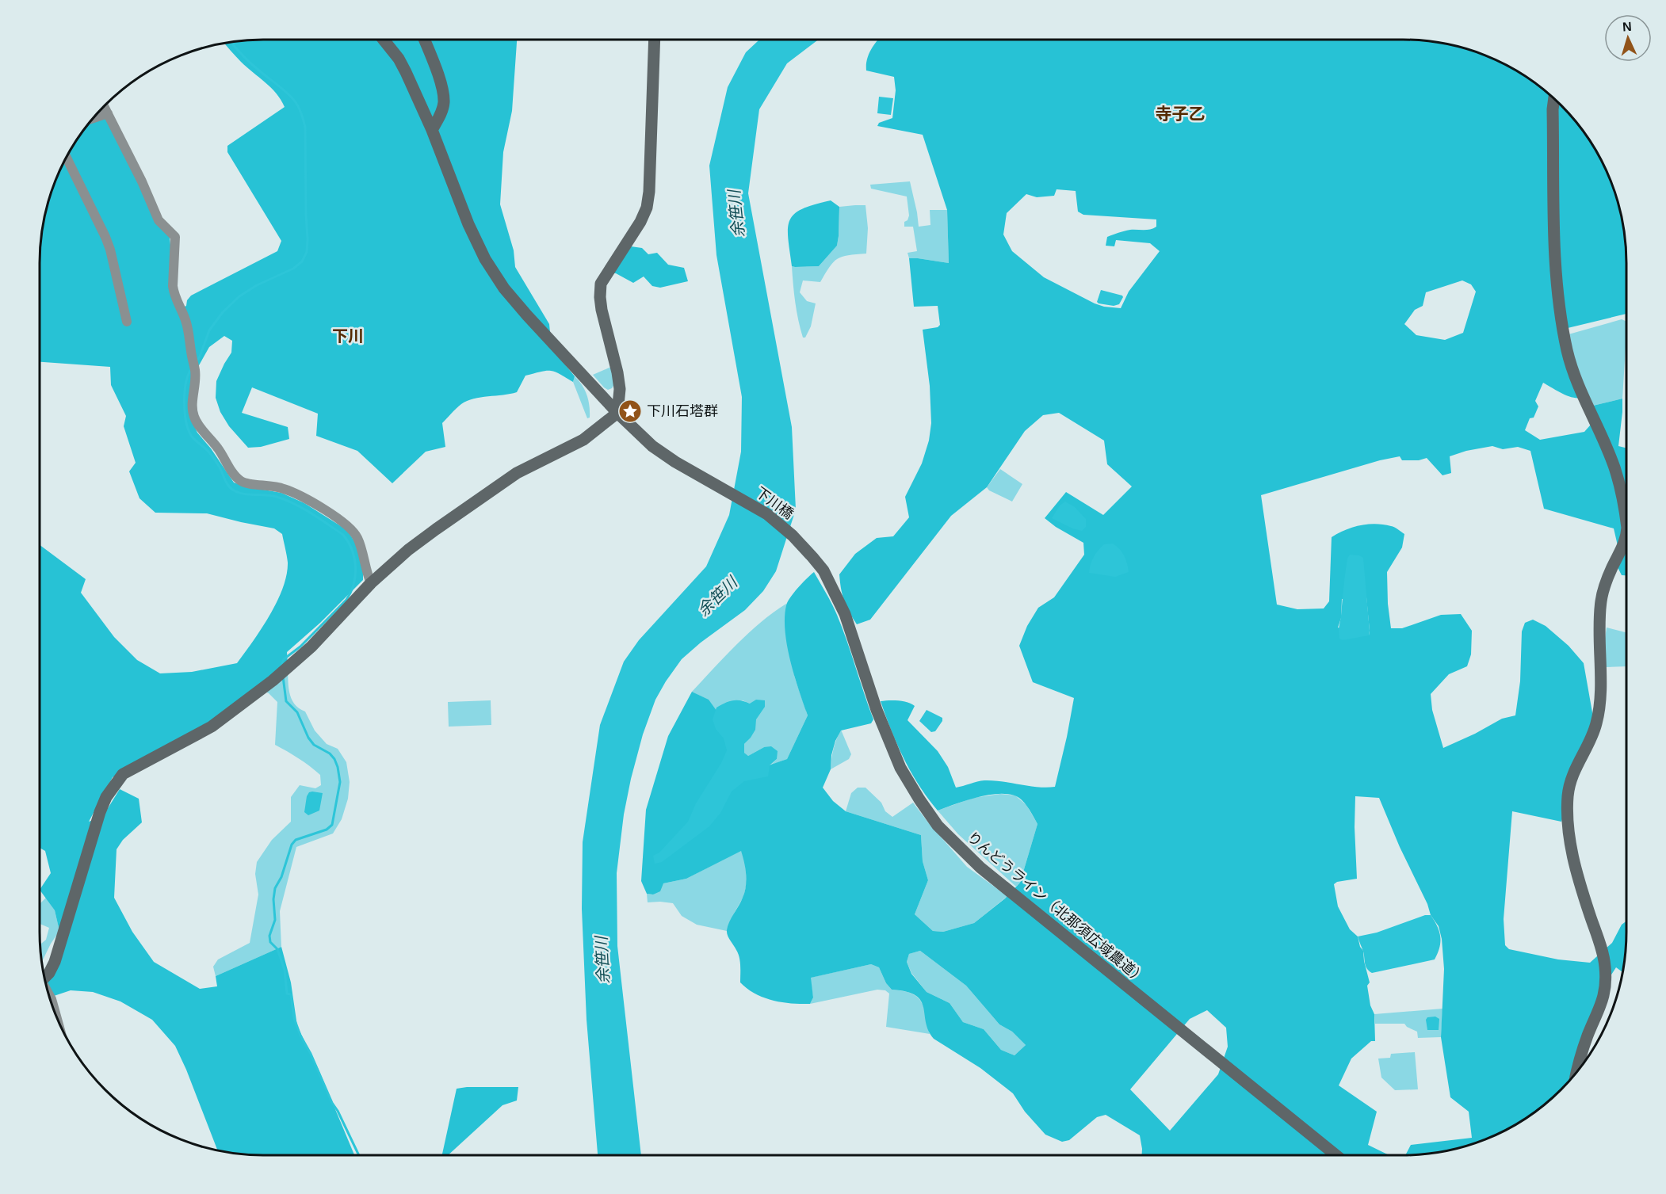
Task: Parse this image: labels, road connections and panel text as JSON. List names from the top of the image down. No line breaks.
{"streets":{"street":["下川橋","りんどうライン（北那須広域農道）"]},"crossings":[["下川橋","りんどうライン（北那須広域農道）"]],"districts":["寺子乙","下川"],"water":["余笹川"],"places":{"place":["下川石塔群"]},"north":"top"}
